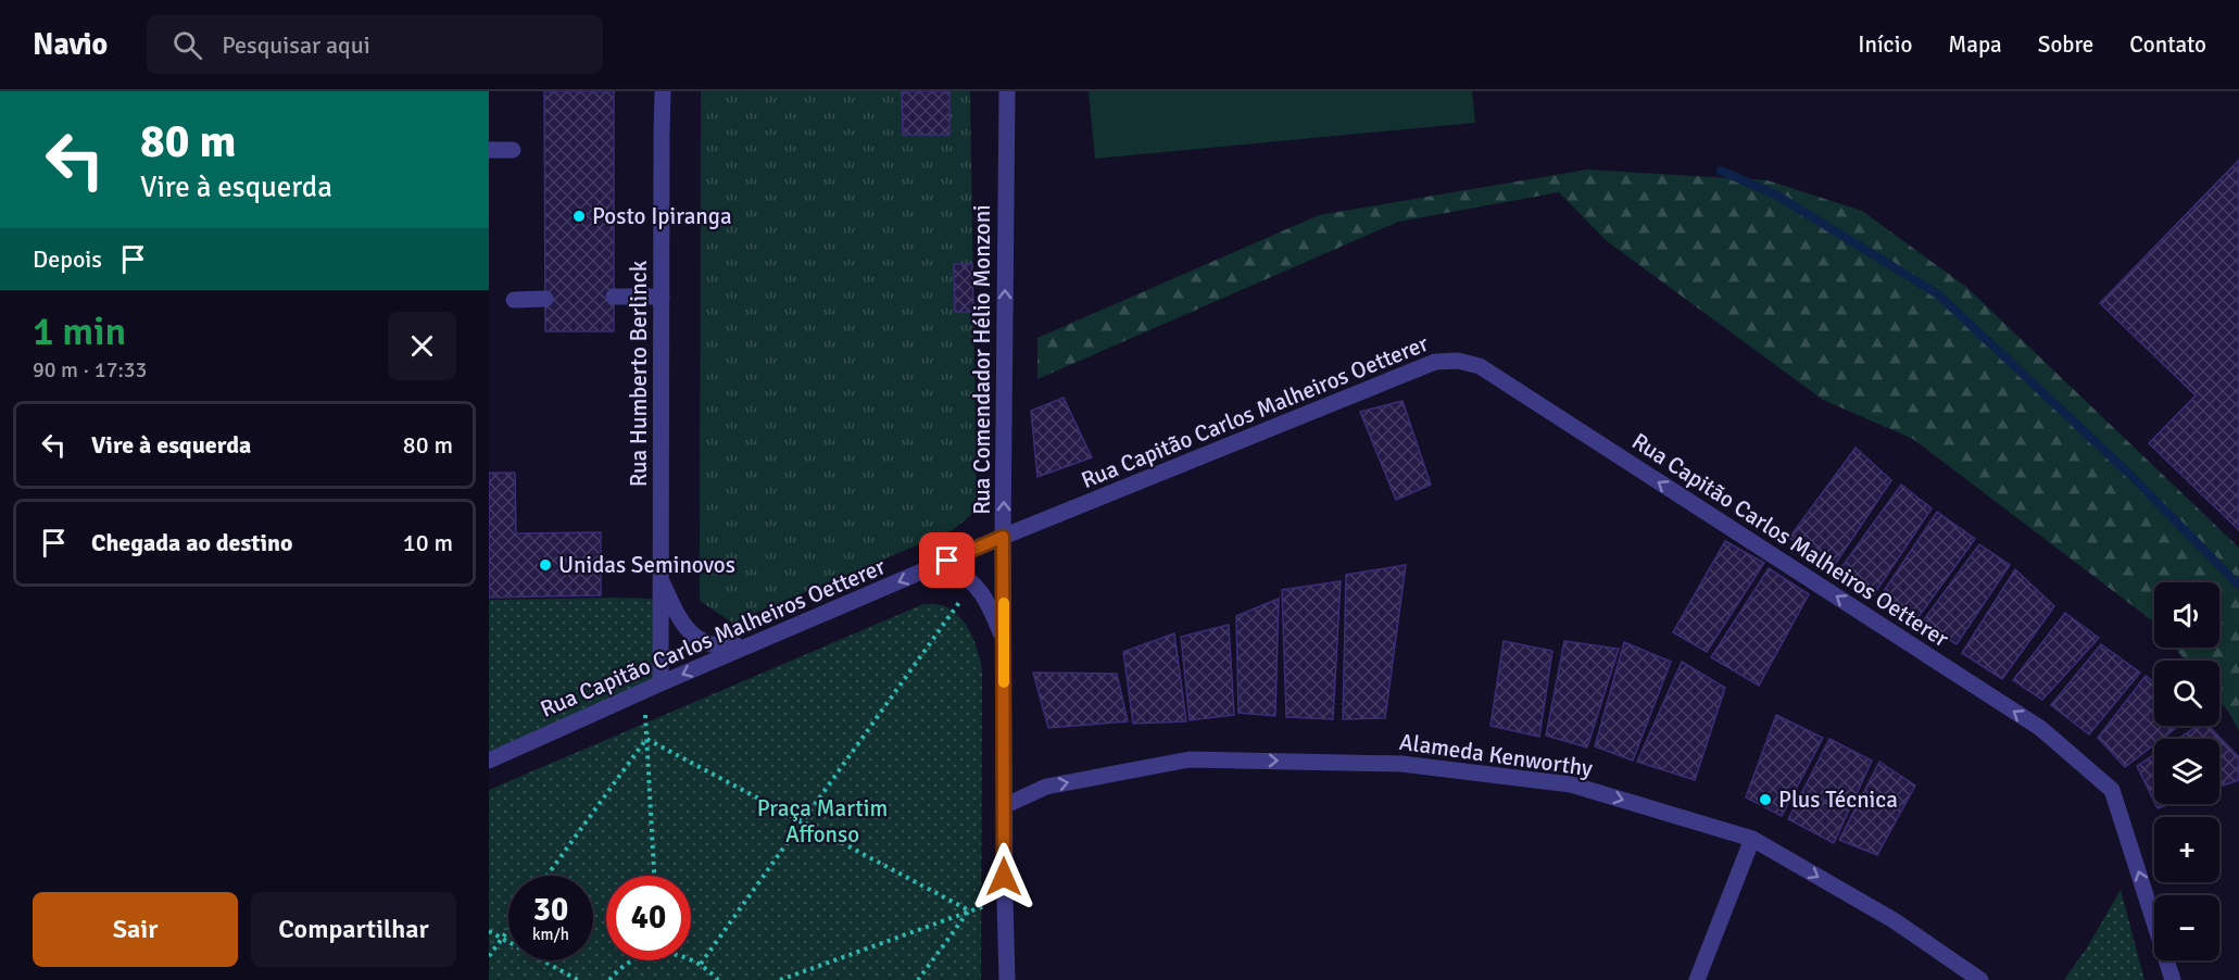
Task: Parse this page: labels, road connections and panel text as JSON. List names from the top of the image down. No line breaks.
{"streets":{"street":["Rua Comendador Hélio Monzoni","Rua Humberto Berlinck","Rua Capitão Carlos Malheiros Oetterer","Alameda Kenworthy"]},"crossings":[["Rua Comendador Hélio Monzoni","Rua Capitão Carlos Malheiros Oetterer"],["Rua Comendador Hélio Monzoni","Alameda Kenworthy"],["Rua Humberto Berlinck","Rua Capitão Carlos Malheiros Oetterer"]],"one_way":["Rua Comendador Hélio Monzoni","Rua Capitão Carlos Malheiros Oetterer","Alameda Kenworthy"],"parks":["Praça Martim Affonso"],"places":["Posto Ipiranga","Unidas Seminovos","Plus Técnica"],"page":{"header":"Navio","search":"Pesquisar aqui","nav":["Início","Mapa","Sobre","Contato"],"turn":["80 m","Vire à esquerda"],"then":"Depois","heading":["1 min","90 m · 17:33"],"list":[{"name":"Vire à esquerda","value":"80 m"},{"name":"Chegada ao destino","value":"10 m"}],"map_buttons":["+","−"],"speed":"30 km/h","limit":"40","buttons":["Sair","Compartilhar"]}}
